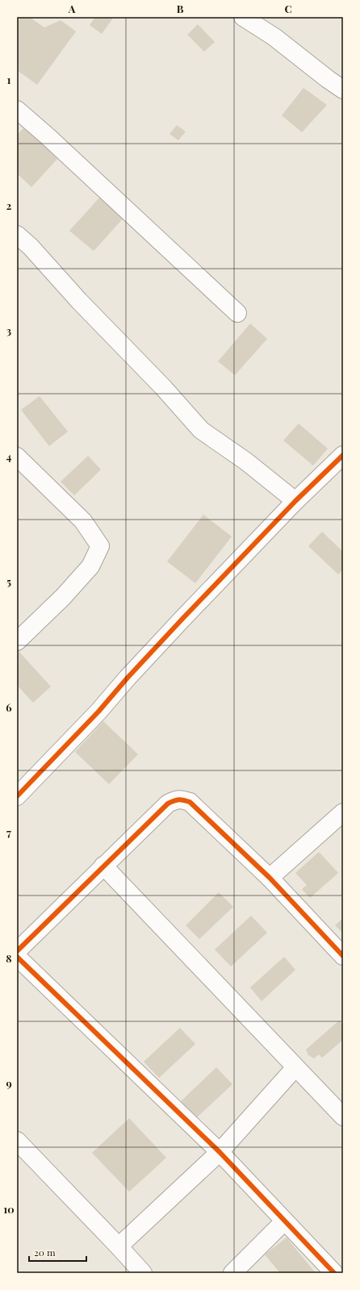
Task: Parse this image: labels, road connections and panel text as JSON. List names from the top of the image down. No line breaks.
{"scale_bar":"20 m","grid":{"columns":["A","B","C"],"rows":["1","2","3","4","5","6","7","8","9","10"]}}
